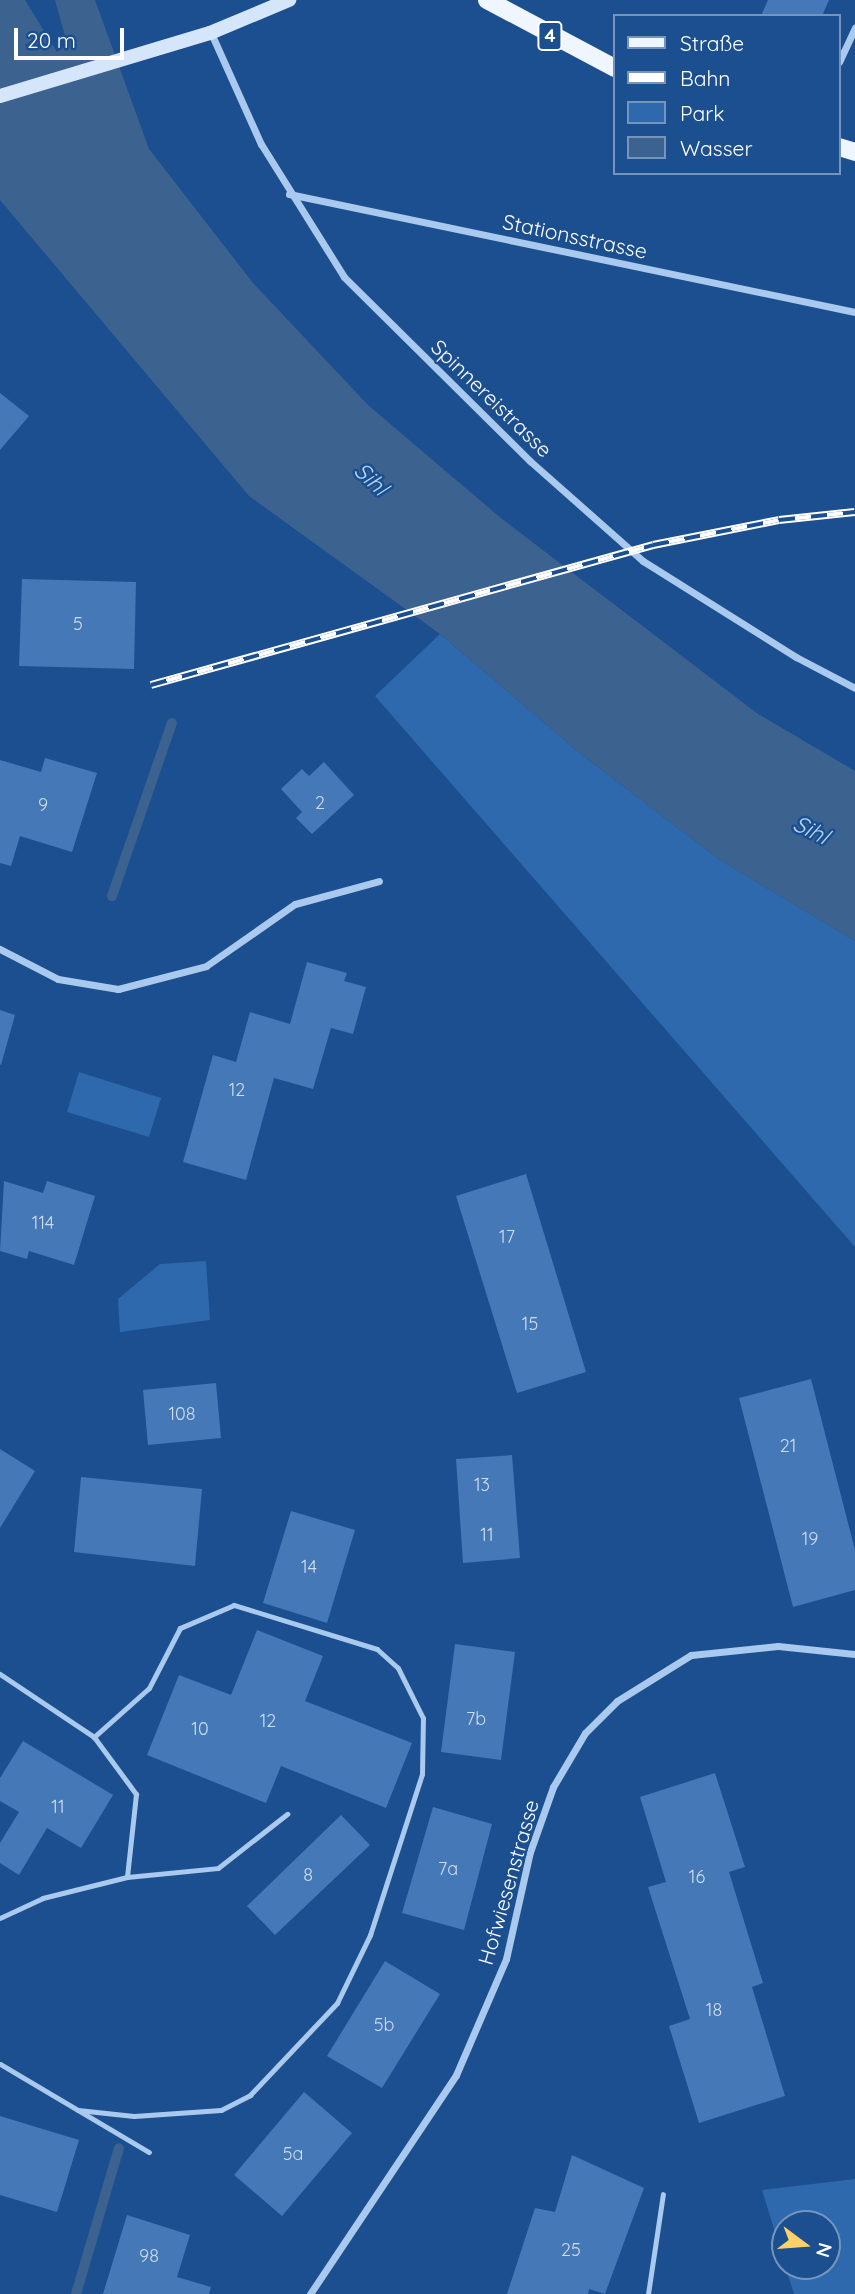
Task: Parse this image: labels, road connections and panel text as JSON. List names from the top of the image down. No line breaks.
{"streets":{"main road":["4"],"street":["Stationsstrasse","Spinnereistrasse","Hofwiesenstrasse"]},"crossings":[["Stationsstrasse","Spinnereistrasse"]],"water":["Sihl"],"house_numbers":["5","2","9","12","114","17","15","108","21","13","11","19","14","7b","12","10","11","7a","8","16","18","5b","5a","25","98"],"legend":["Straße","Bahn","Park","Wasser"],"scale_bar":"20 m","north":"right"}
